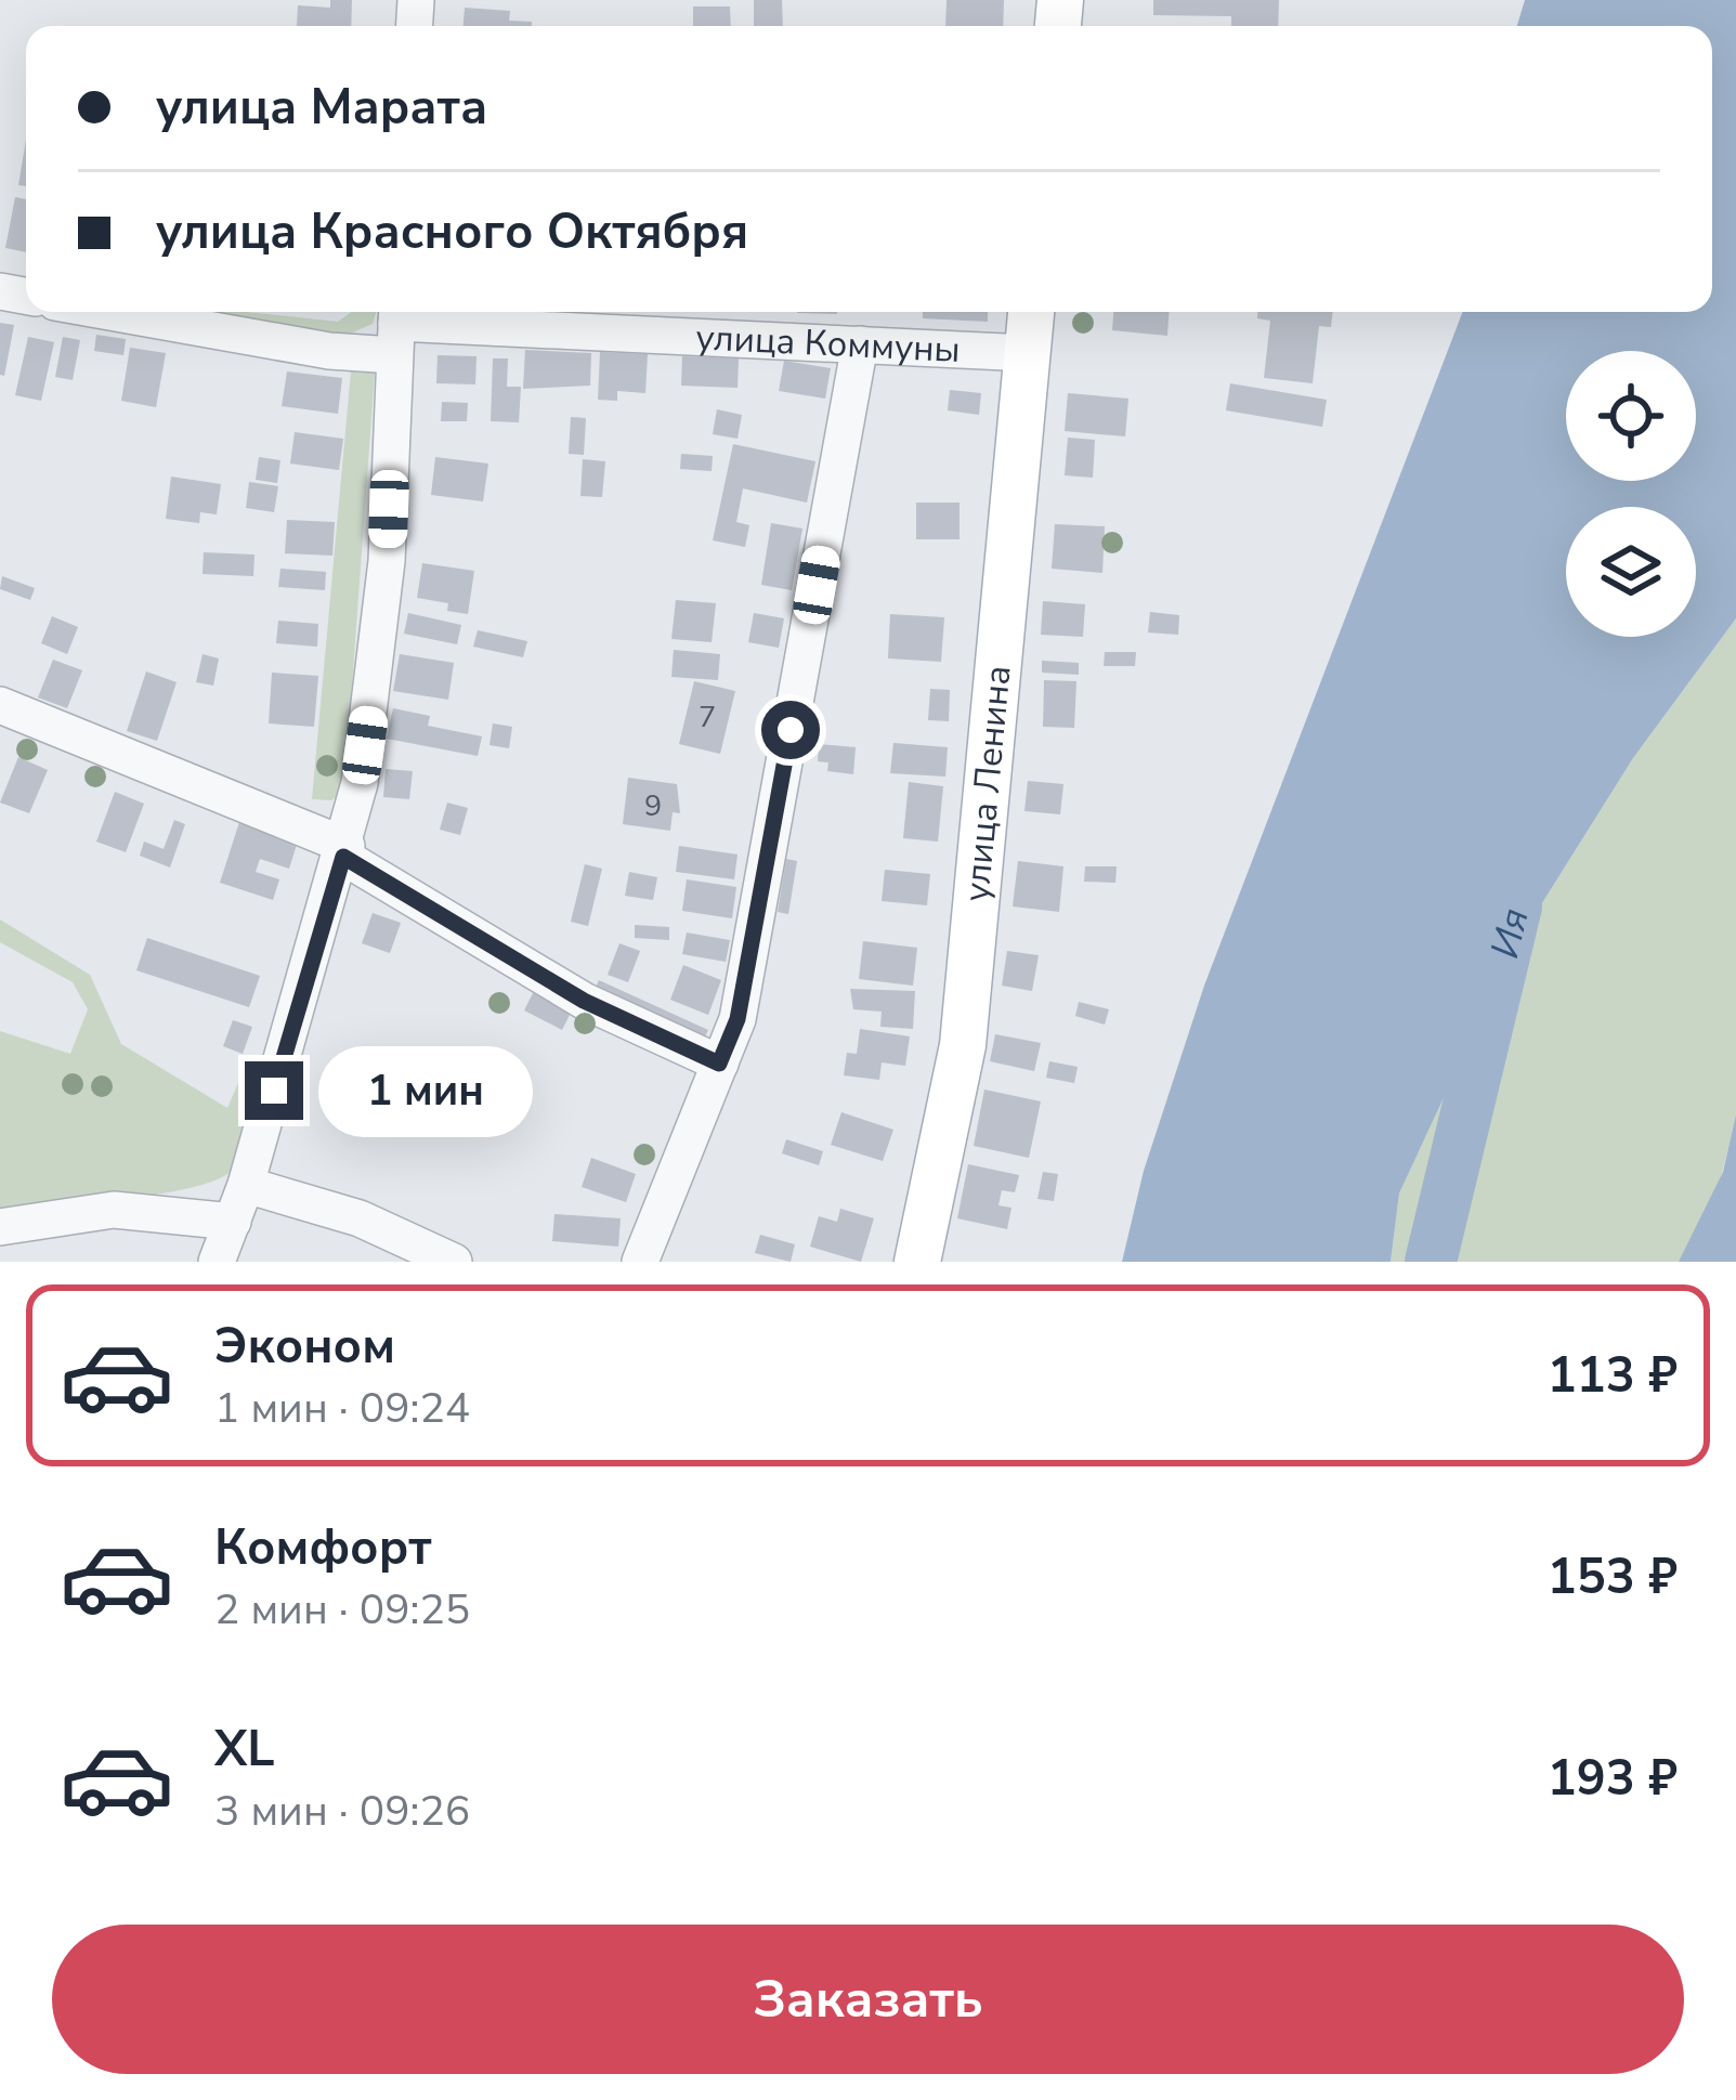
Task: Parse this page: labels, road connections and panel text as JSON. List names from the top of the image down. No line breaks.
{"streets":{"main road":["улица Ленина"],"street":["улица Коммуны"]},"crossings":[["улица Коммуны","улица Ленина"]],"water":["Ия"],"house_numbers":["7","9"],"page":{"banner":["улица Марата","улица Красного Октября"],"bubble":"1 мин","list":[{"name":"Эконом","note":"1 мин · 09:24","value":"113 ₽"},{"name":"Комфорт","note":"2 мин · 09:25","value":"153 ₽"},{"name":"XL","note":"3 мин · 09:26","value":"193 ₽"}],"buttons":"Заказать"}}
